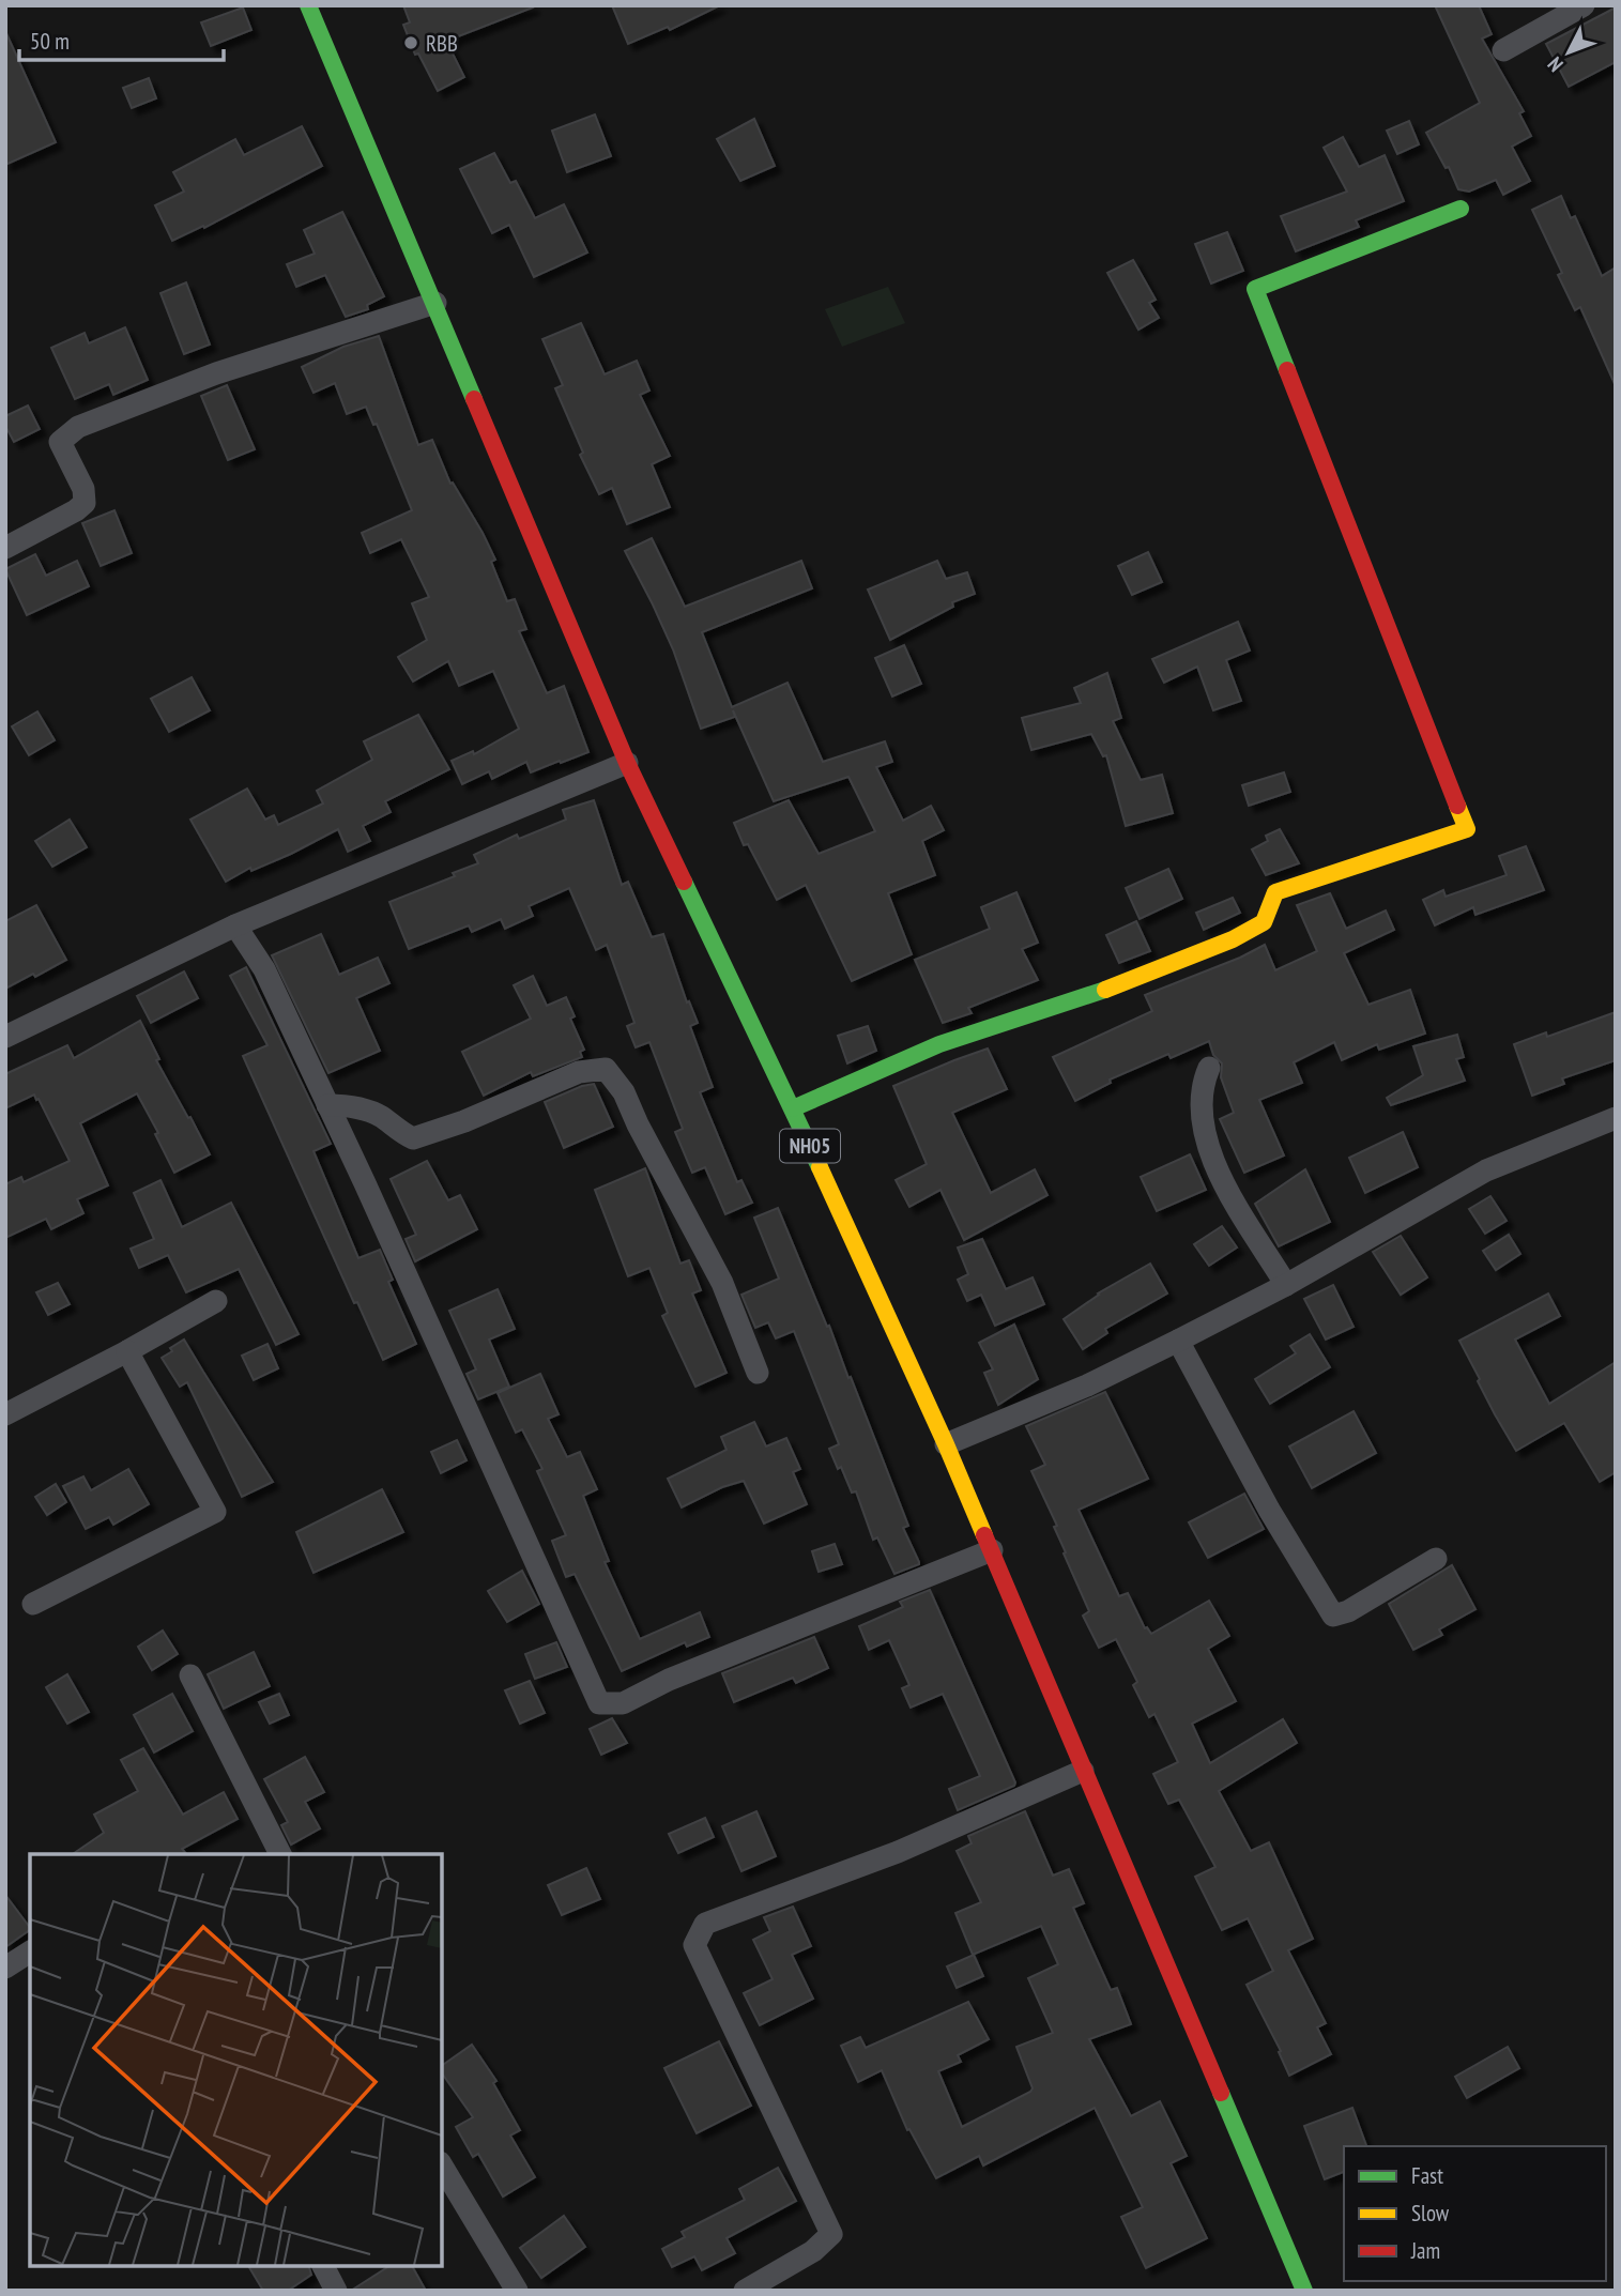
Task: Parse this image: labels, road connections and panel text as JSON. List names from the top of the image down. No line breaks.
{"streets":{"main road":["NH05"]},"places":["RBB"],"legend":["Fast","Slow","Jam"],"scale_bar":"50 m","north":"bottom left"}
